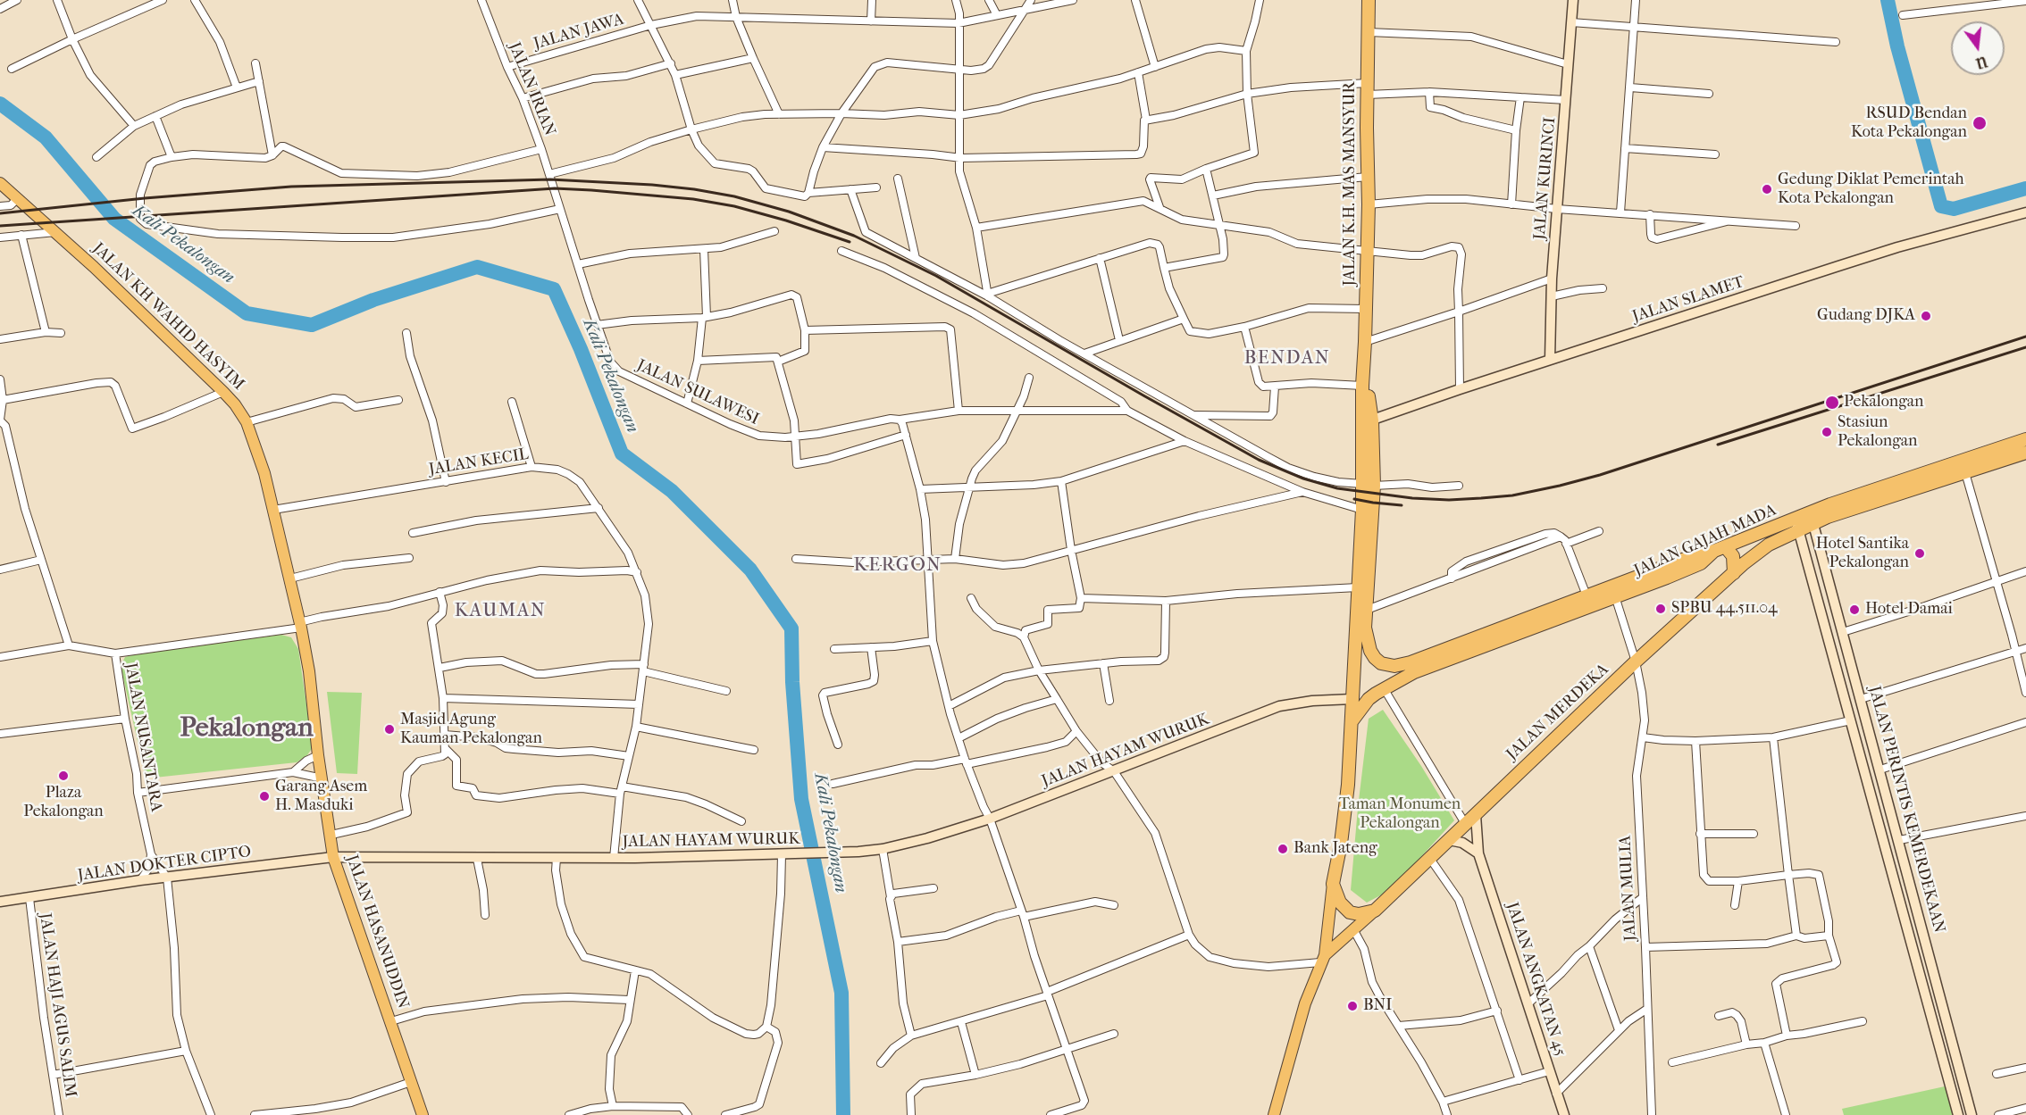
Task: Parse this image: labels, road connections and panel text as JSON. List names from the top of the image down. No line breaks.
{"streets":{"highway":["JALAN K.H. MAS MANSYUR","JALAN GAJAH MADA","JALAN MERDEKA"],"main road":["JALAN KH WAHID HASYIM","JALAN HASANUDDIN"],"street":["JALAN JAWA","JALAN IRIAN","JALAN KURINCI","JALAN SLAMET","JALAN SULAWESI","JALAN KECIL","JALAN NUSANTARA","JALAN HAYAM WURUK","JALAN PERINTIS KEMERDEKAAN","JALAN DOKTER CIPTO","JALAN MULIA","JALAN ANGKATAN 45","JALAN HAJI AGUS SALIM"]},"crossings":[["JALAN JAWA","JALAN IRIAN"],["JALAN IRIAN","JALAN SULAWESI"],["JALAN KURINCI","JALAN SLAMET"],["JALAN K.H. MAS MANSYUR","JALAN SLAMET"],["JALAN K.H. MAS MANSYUR","JALAN GAJAH MADA"],["JALAN K.H. MAS MANSYUR","JALAN HAYAM WURUK"],["JALAN KH WAHID HASYIM","JALAN KECIL"],["JALAN KH WAHID HASYIM","JALAN NUSANTARA"],["JALAN KH WAHID HASYIM","JALAN HASANUDDIN"],["JALAN KECIL","JALAN NUSANTARA"],["JALAN KECIL","JALAN HAYAM WURUK"],["JALAN GAJAH MADA","JALAN MERDEKA"],["JALAN GAJAH MADA","JALAN PERINTIS KEMERDEKAAN"],["JALAN GAJAH MADA","JALAN MULIA"],["JALAN MERDEKA","JALAN MULIA"],["JALAN MERDEKA","JALAN ANGKATAN 45"],["JALAN NUSANTARA","JALAN HASANUDDIN"],["JALAN HAYAM WURUK","JALAN DOKTER CIPTO"],["JALAN HAYAM WURUK","JALAN HASANUDDIN"],["JALAN DOKTER CIPTO","JALAN HASANUDDIN"],["JALAN DOKTER CIPTO","JALAN HAJI AGUS SALIM"]],"districts":["BENDAN","KERGON","KAUMAN","Pekalongan"],"water":["Kali Pekalongan"],"parks":["Taman Monumen Pekalongan"],"places":["RSUD Bendan Kota Pekalongan","Gedung Diklat Pemerintah Kota Pekalongan","Gudang DJKA","Pekalongan","Stasiun Pekalongan","Hotel Santika Pekalongan","SPBU 44.511.04","Hotel Damai","Masjid Agung Kauman Pekalongan","Plaza Pekalongan","Garang Asem H. Masduki","Bank Jateng","BNI"],"north":"bottom"}
